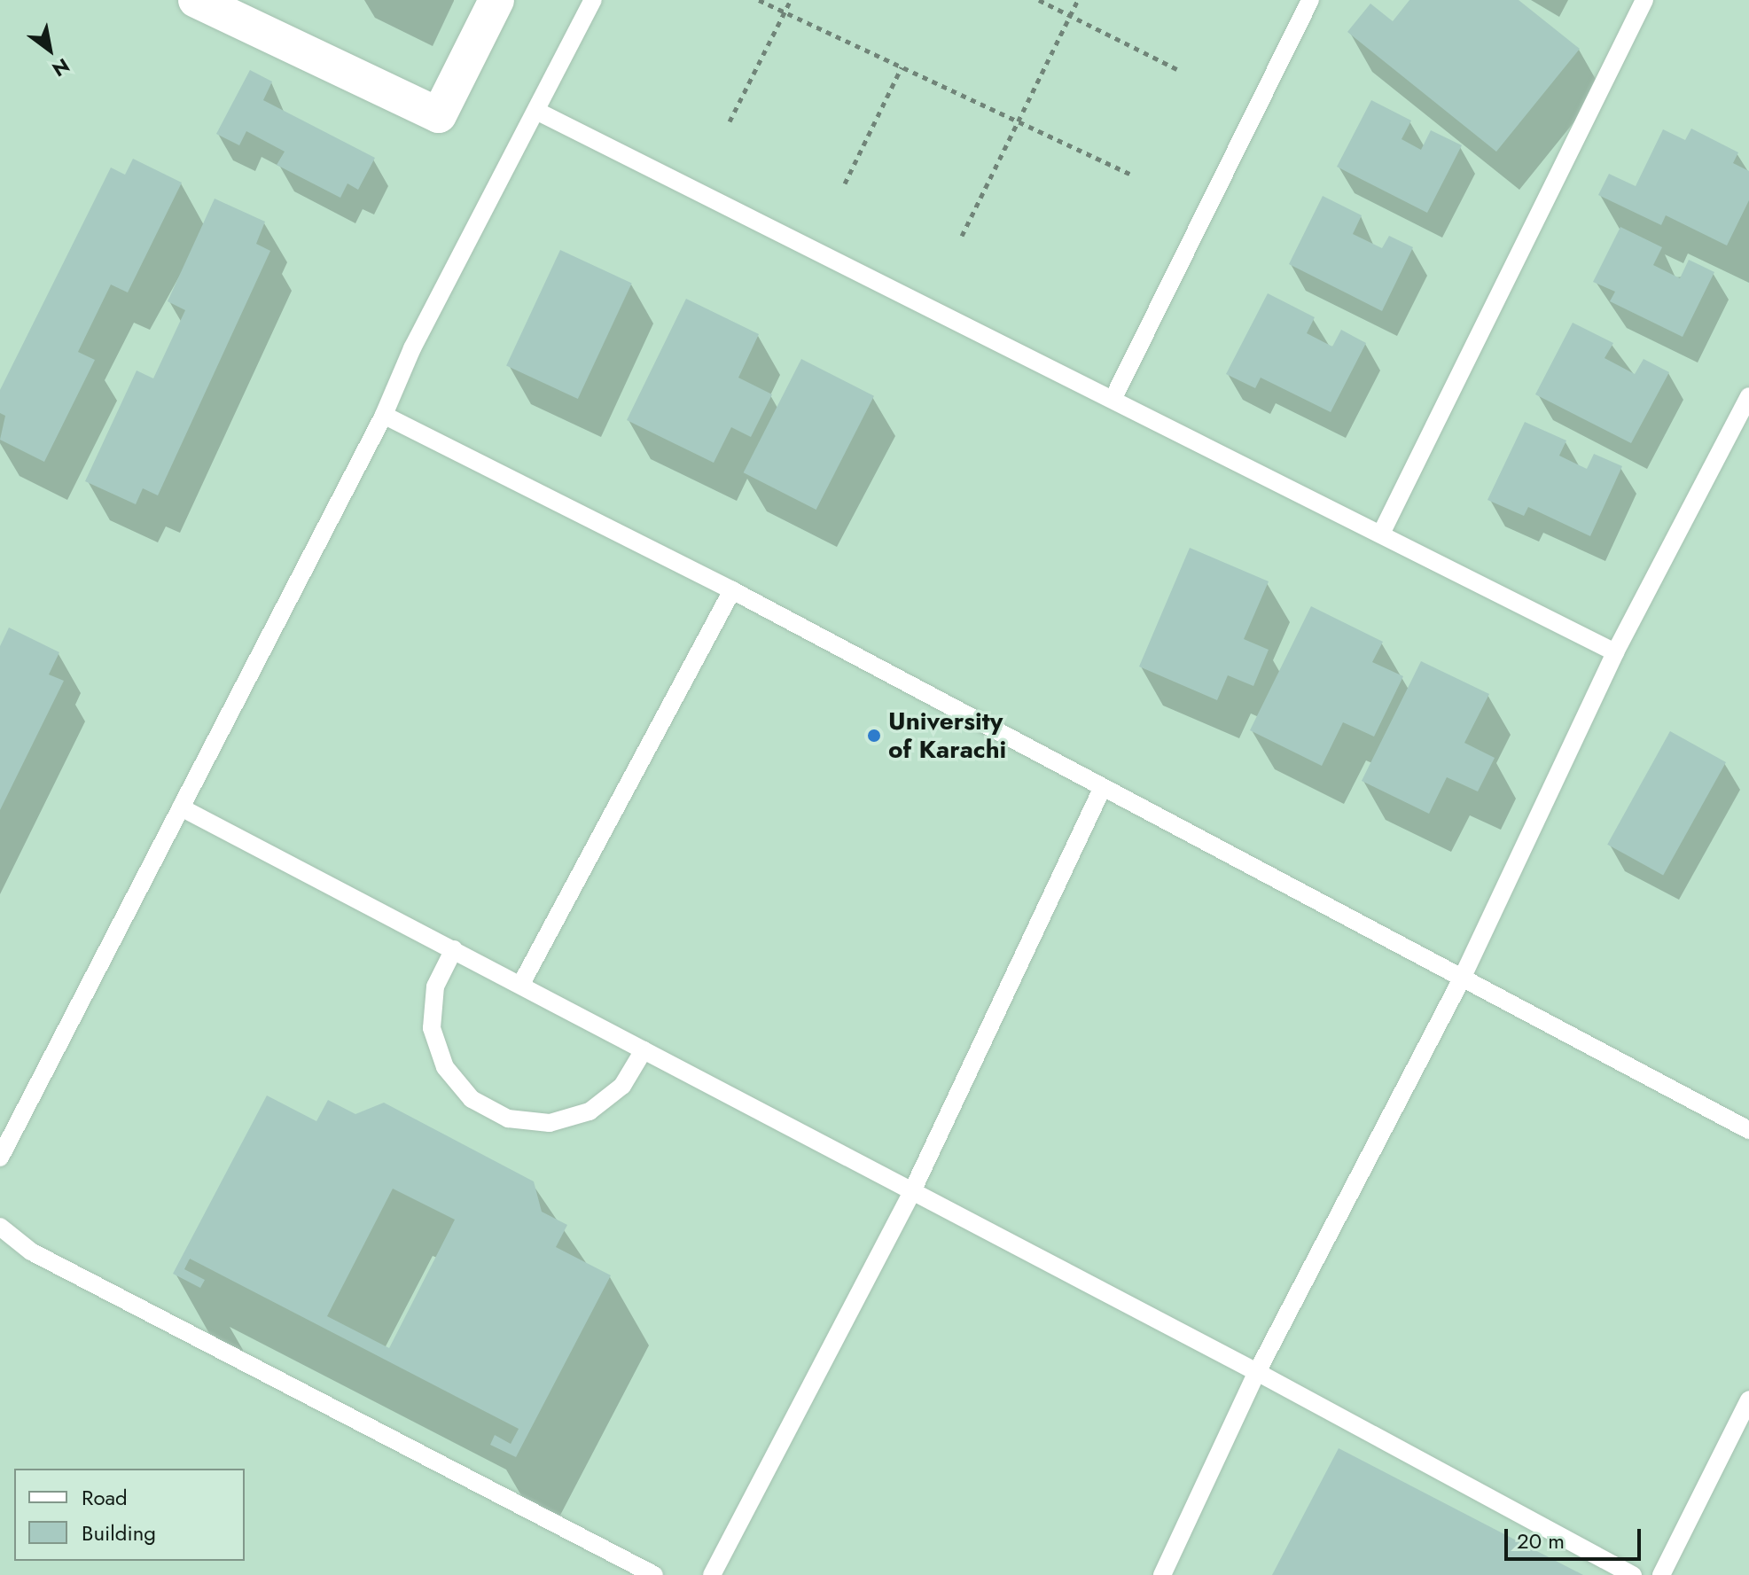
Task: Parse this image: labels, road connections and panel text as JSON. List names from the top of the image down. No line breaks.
{"places":["University of Karachi"],"legend":["Road","Building"],"scale_bar":"20 m","north":"bottom right"}
